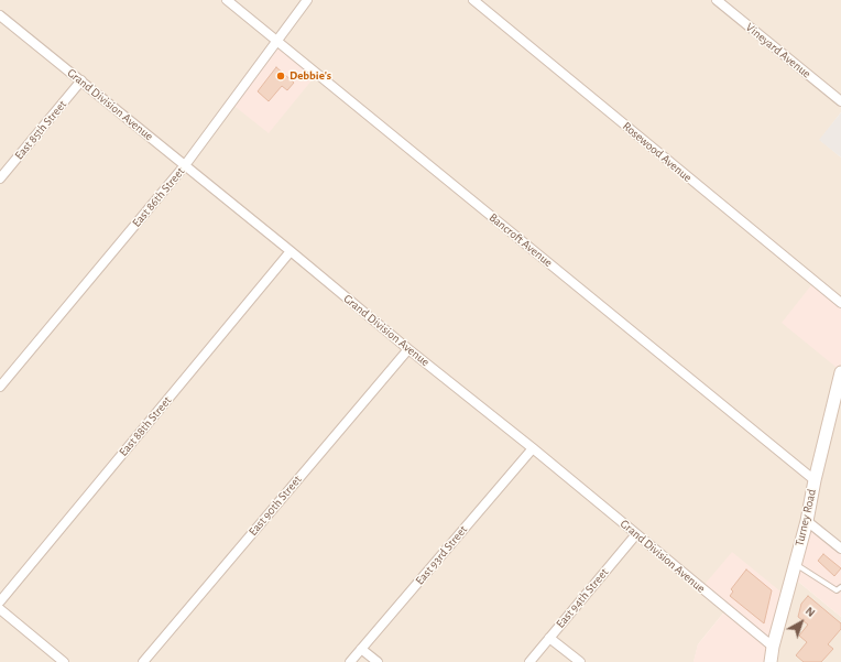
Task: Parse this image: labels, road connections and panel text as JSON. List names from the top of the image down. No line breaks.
{"streets":{"main road":["Turney Road"],"street":["Vineyard Avenue","Grand Division Avenue","East 85th Street","Rosewood Avenue","East 86th Street","Bancroft Avenue","East 88th Street","East 90th Street","East 93rd Street","East 94th Street"]},"crossings":[["Grand Division Avenue","East 85th Street"],["Grand Division Avenue","East 86th Street"],["Grand Division Avenue","East 88th Street"],["Grand Division Avenue","East 90th Street"],["Grand Division Avenue","Turney Road"],["Grand Division Avenue","East 93rd Street"],["Grand Division Avenue","East 94th Street"],["East 86th Street","Bancroft Avenue"],["Bancroft Avenue","Turney Road"]],"places":["Debbie's"],"north":"top right"}
